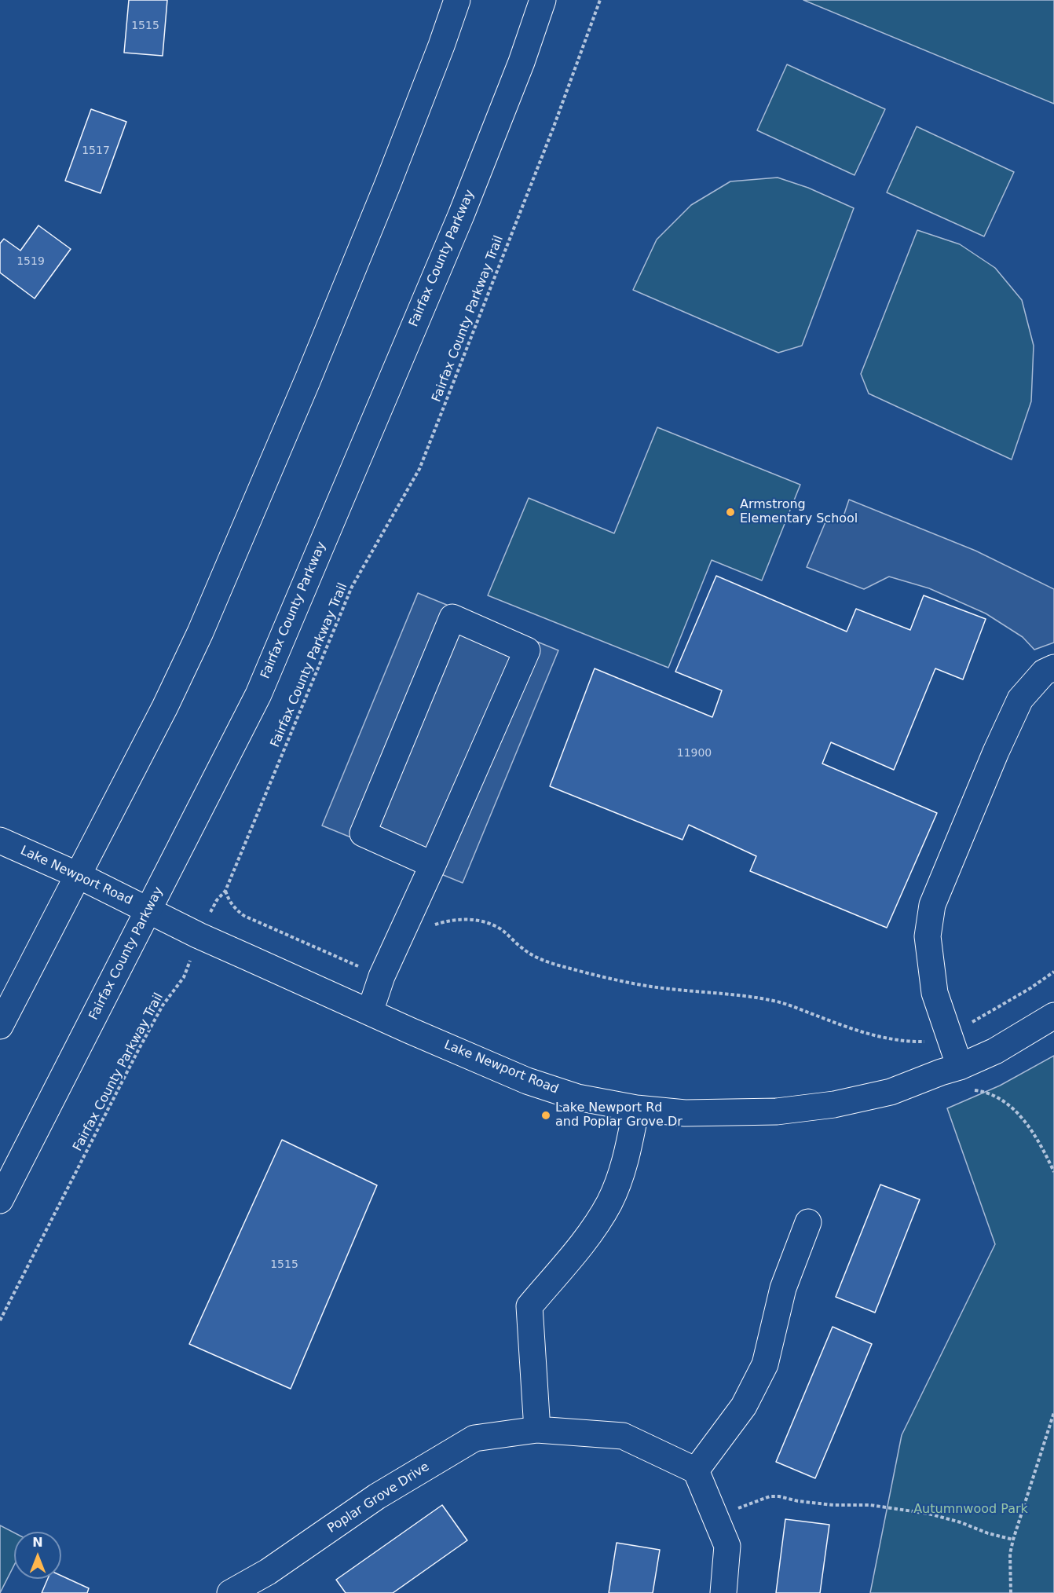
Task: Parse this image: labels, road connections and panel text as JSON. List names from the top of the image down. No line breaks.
{"streets":{"main road":["Fairfax County Parkway","Lake Newport Road","Poplar Grove Drive"],"path":["Fairfax County Parkway Trail"]},"crossings":[["Fairfax County Parkway","Lake Newport Road"],["Fairfax County Parkway Trail","Lake Newport Road"]],"parks":["Autumnwood Park"],"places":["Armstrong Elementary School","Lake Newport Rd and Poplar Grove Dr"],"house_numbers":["1515","1517","1519","11900","1515"],"north":"top"}
